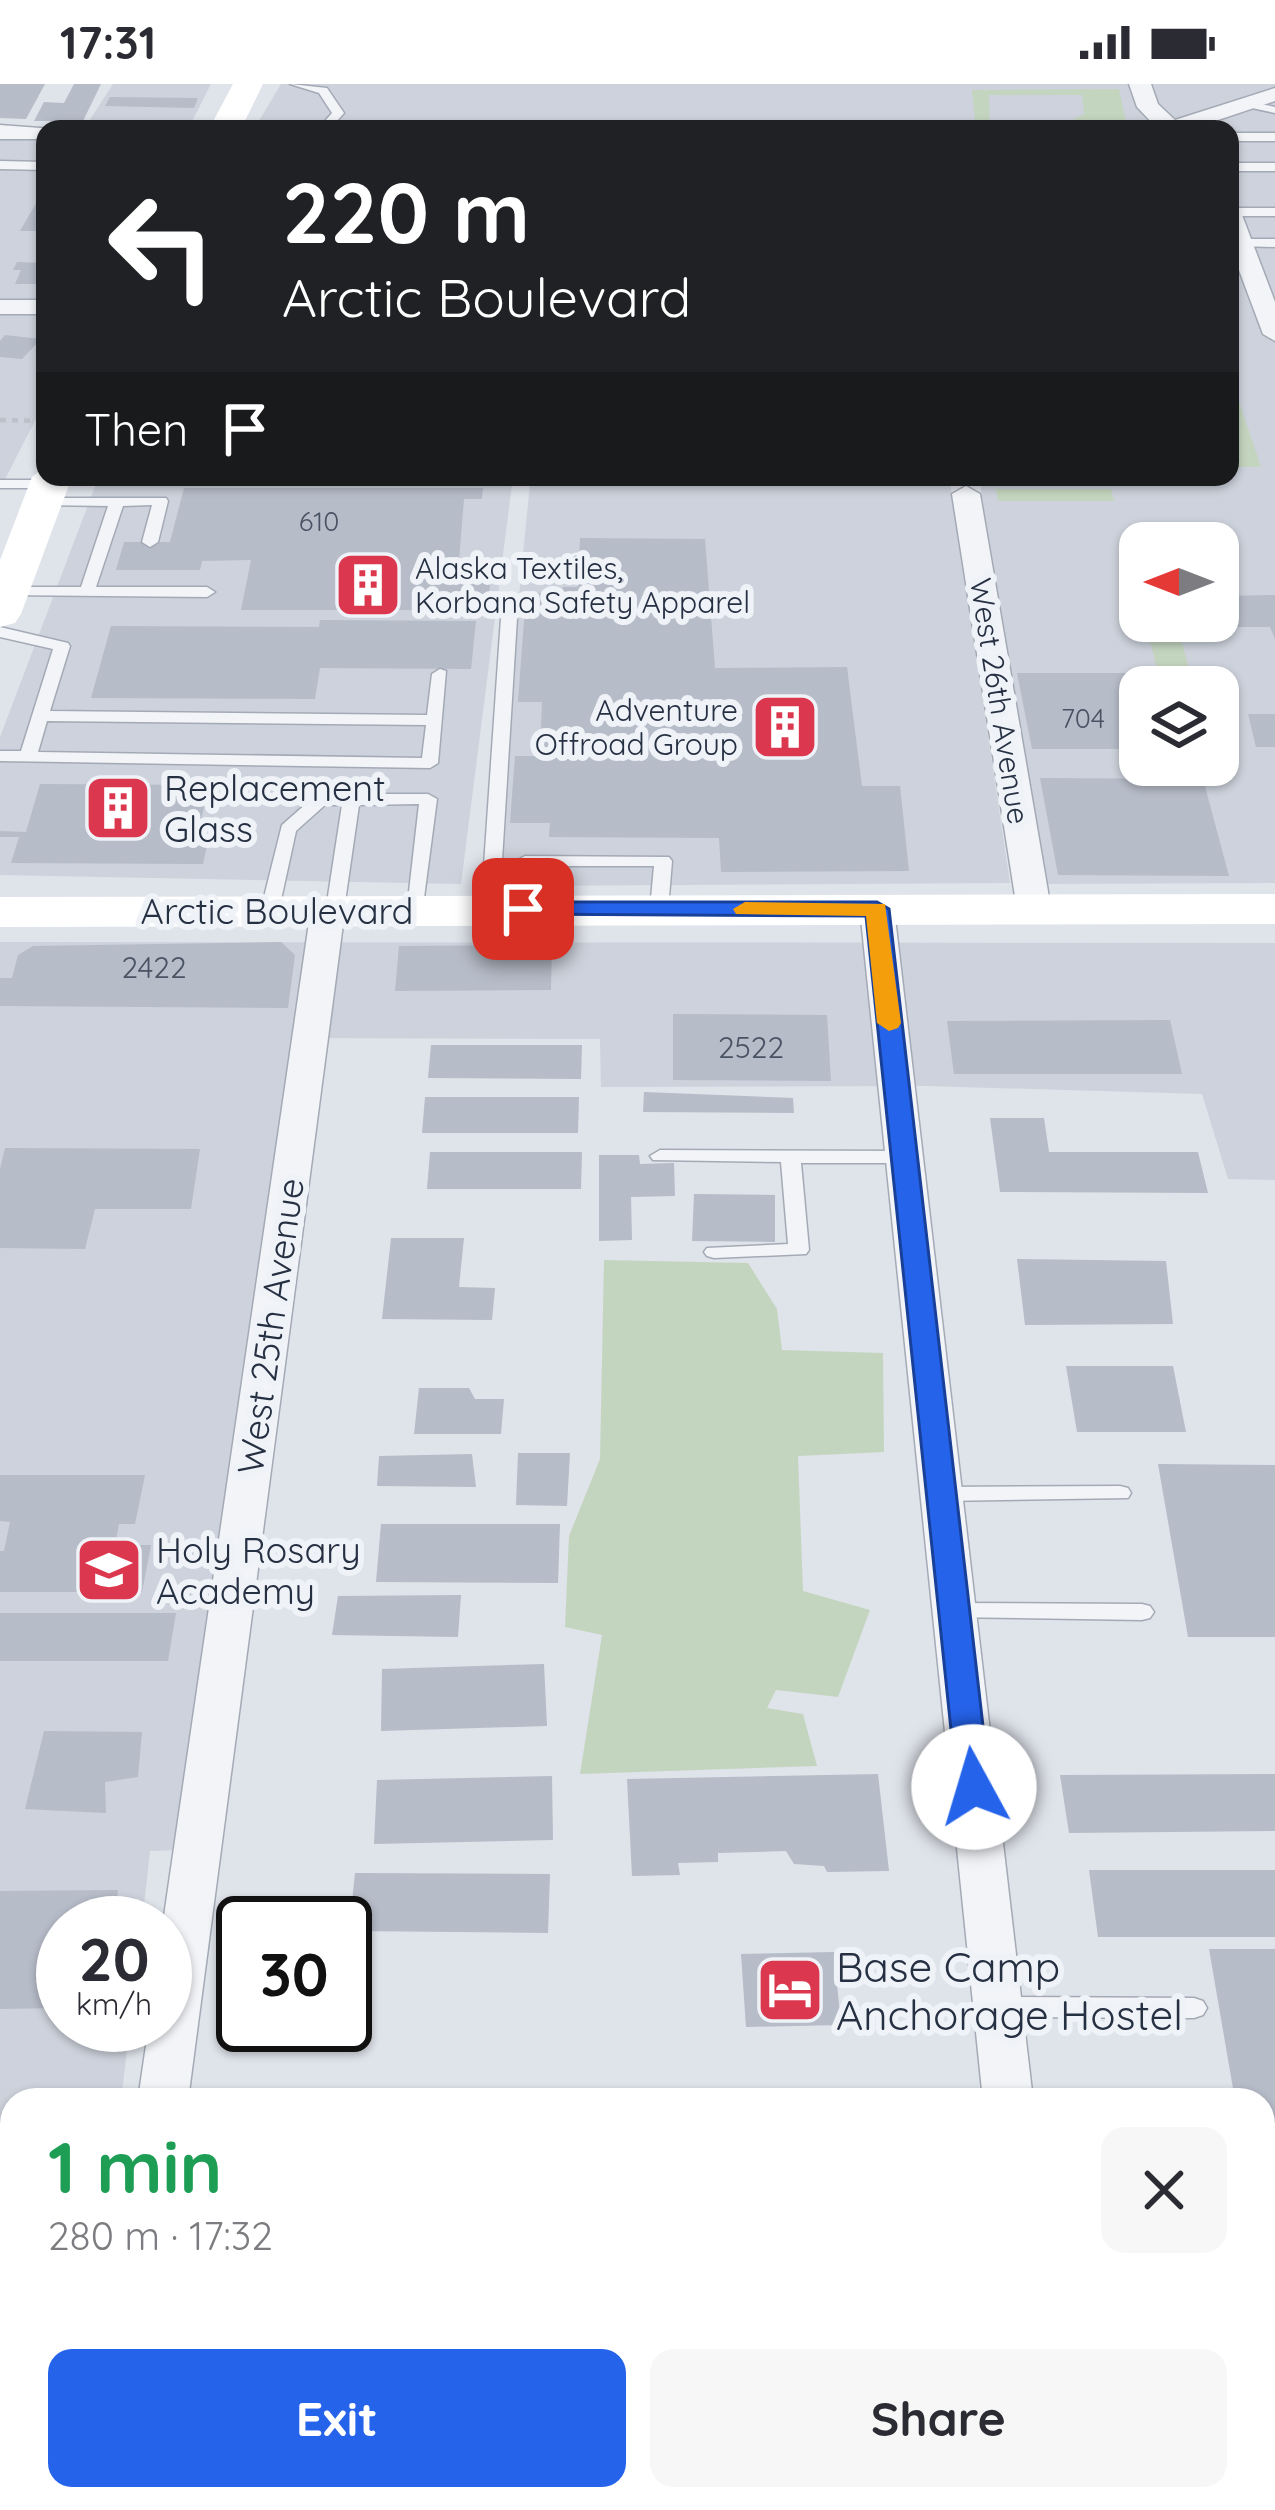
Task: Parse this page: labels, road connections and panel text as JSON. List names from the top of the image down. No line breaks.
{"streets":{"main road":["Arctic Boulevard"],"street":["West 26th Avenue","West 25th Avenue"]},"crossings":[["West 26th Avenue","Arctic Boulevard"],["Arctic Boulevard","West 25th Avenue"]],"places":{"building":["Alaska Textiles, Korbana Safety Apparel","Adventure Offroad Group","Replacement Glass"],"school or university":["Holy Rosary Academy"],"hotel":["Base Camp Anchorage Hostel"]},"house_numbers":["610","704","2422","2522"],"north":"left","page":{"status":"17:31","turn":["220 m","Arctic Boulevard"],"then":"Then","speed":"20 km/h","limit":"30","heading":["1 min","280 m · 17:32"],"buttons":["Exit","Share"]}}
